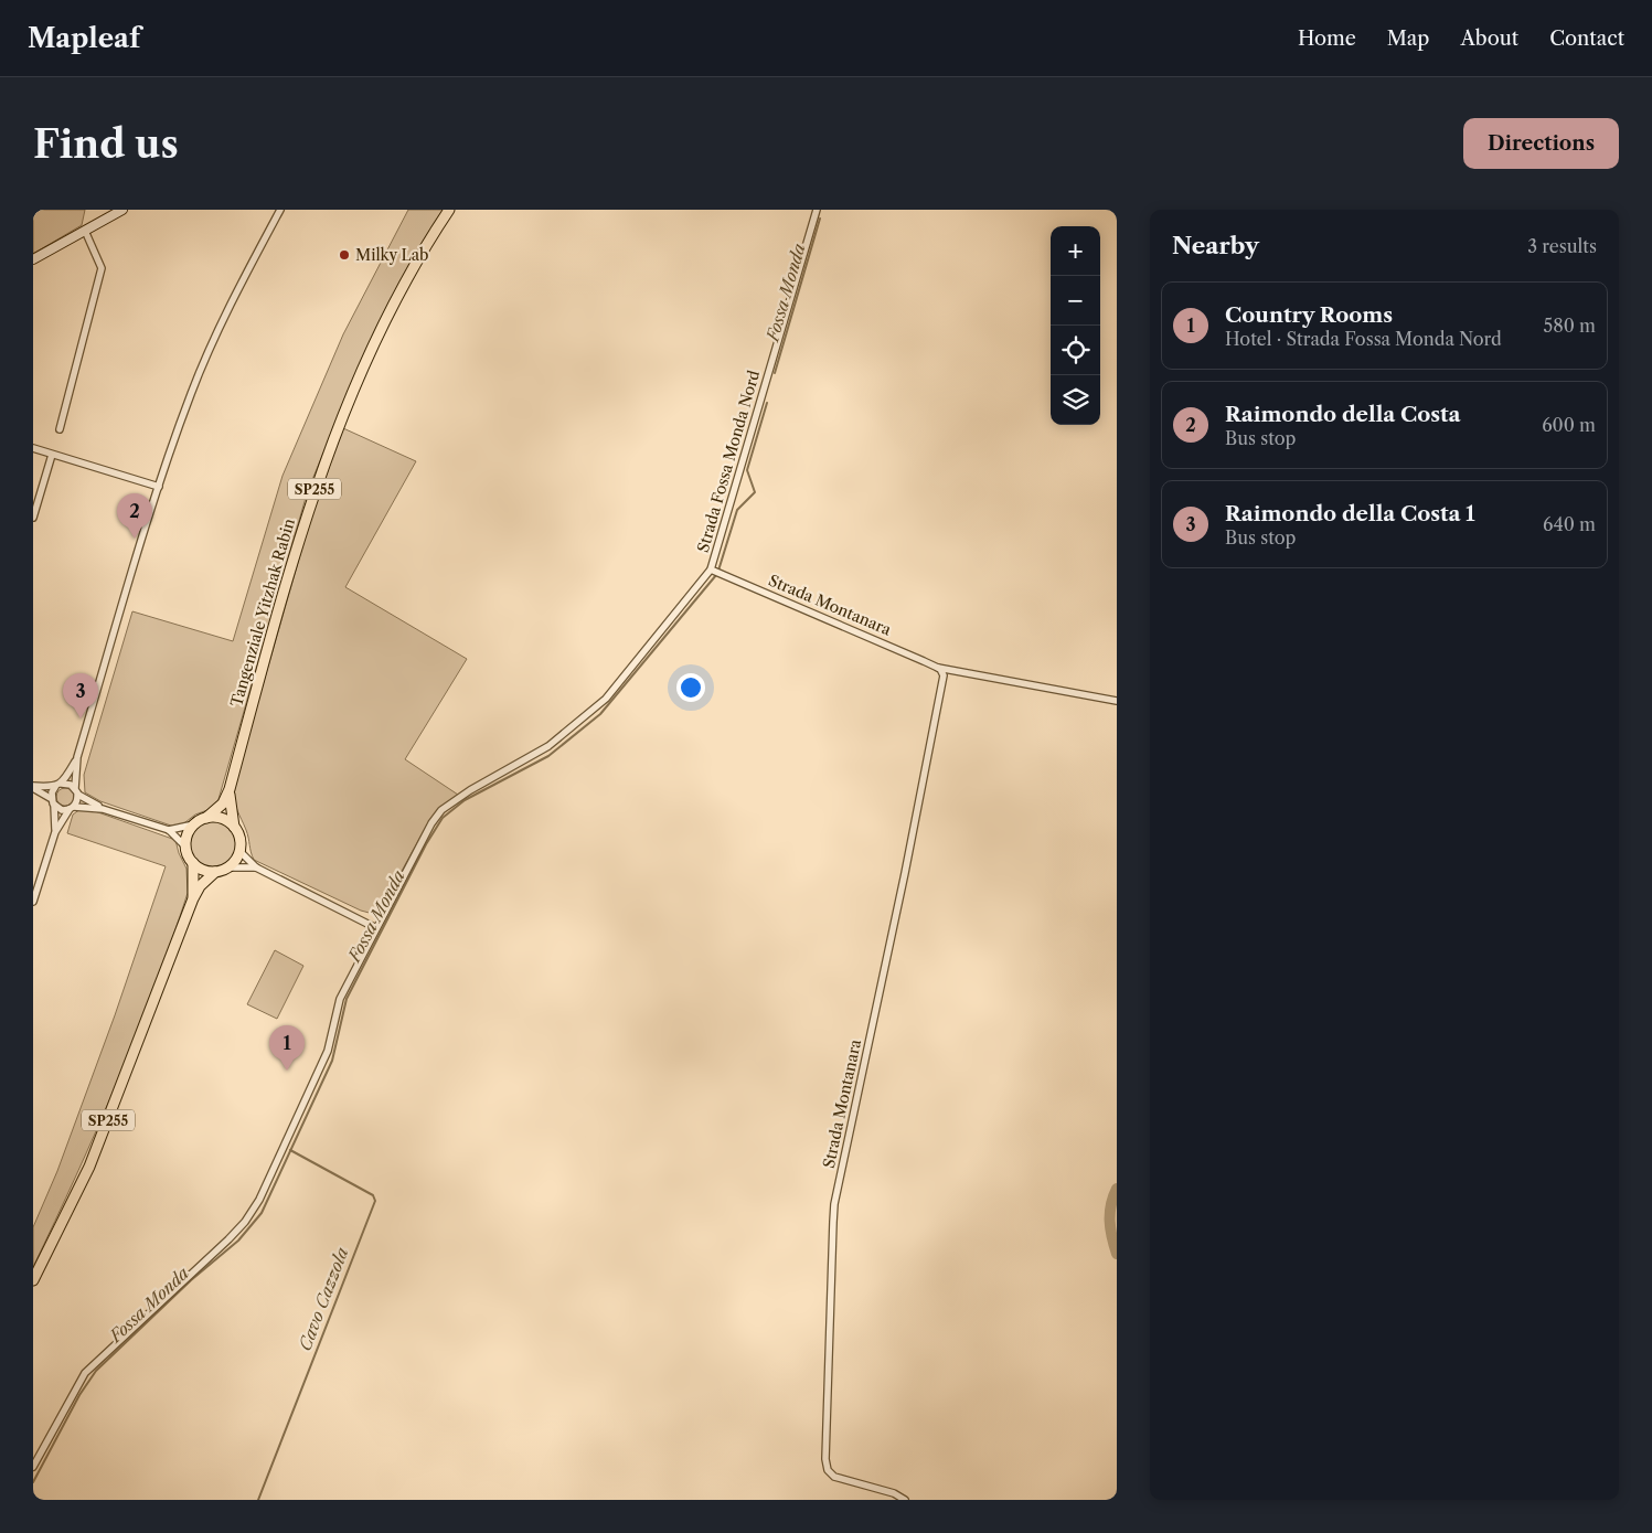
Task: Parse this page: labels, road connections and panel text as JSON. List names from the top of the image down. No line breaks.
{"streets":{"main road":["SP255","Tangenziale Yitzhak Rabin"],"street":["Strada Fossa Monda Nord","Strada Montanara"]},"crossings":[["Strada Fossa Monda Nord","Strada Montanara"],["SP255","Tangenziale Yitzhak Rabin"]],"water":["Fossa Monda","Cavo Cazzola"],"places":["Milky Lab"],"page":{"header":"Mapleaf","nav":["Home","Map","About","Contact"],"buttons":"Directions","title":"Find us","heading":["Nearby","3 results"],"map_buttons":["+","−"],"list":[{"mark":"1","name":"Country Rooms","note":"Hotel · Strada Fossa Monda Nord","value":"580 m"},{"mark":"2","name":"Raimondo della Costa","note":"Bus stop","value":"600 m"},{"mark":"3","name":"Raimondo della Costa 1","note":"Bus stop","value":"640 m"}],"pins":["2","3","1"]}}
